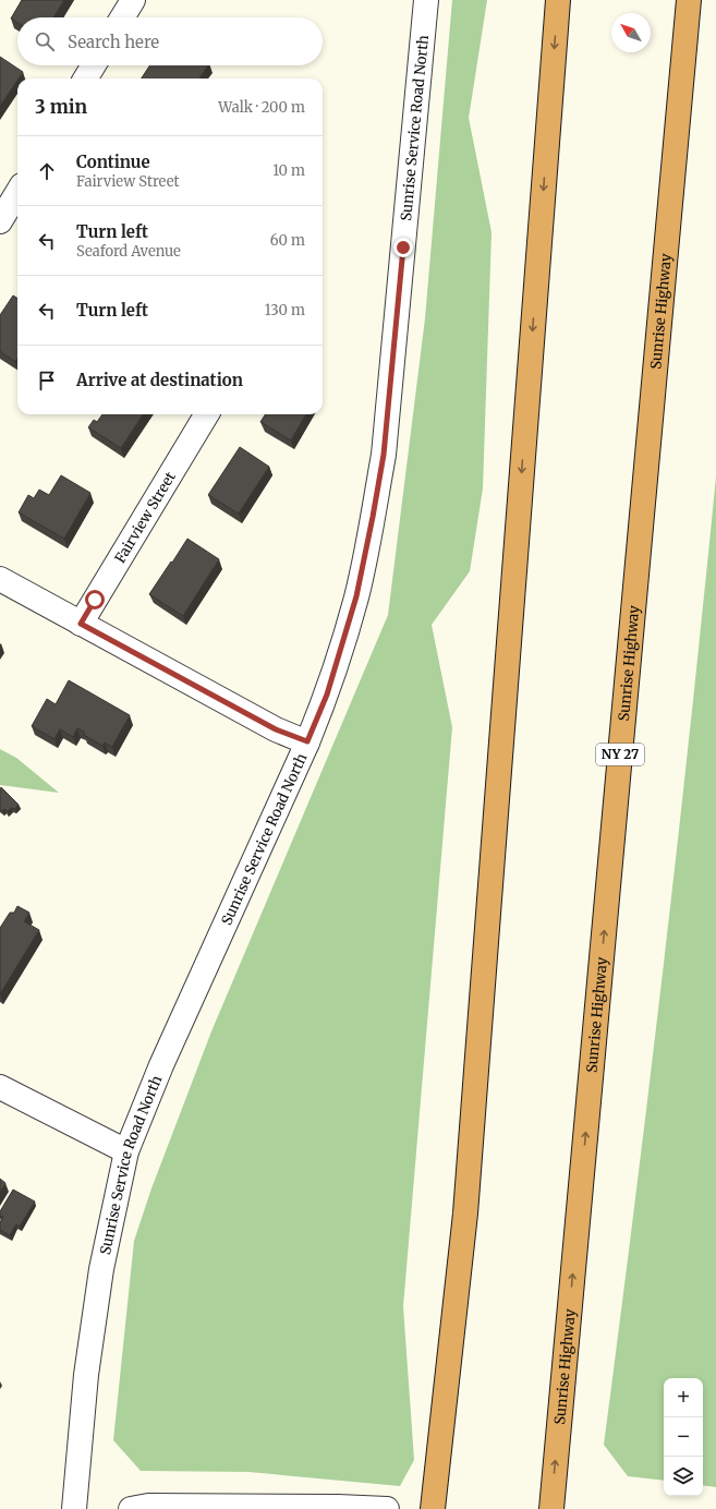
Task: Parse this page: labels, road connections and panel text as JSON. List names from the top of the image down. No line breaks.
{"streets":{"highway":["Sunrise Highway","NY 27"],"street":["Sunrise Service Road North","Fairview Street"]},"north":"top left","page":{"search":"Search here","heading":["3 min","Walk · 200 m"],"list":[["Continue","Fairview Street","10 m"],["Turn left","Seaford Avenue","60 m"],["Turn left","130 m"],"Arrive at destination"],"map_buttons":["+","−"]}}
